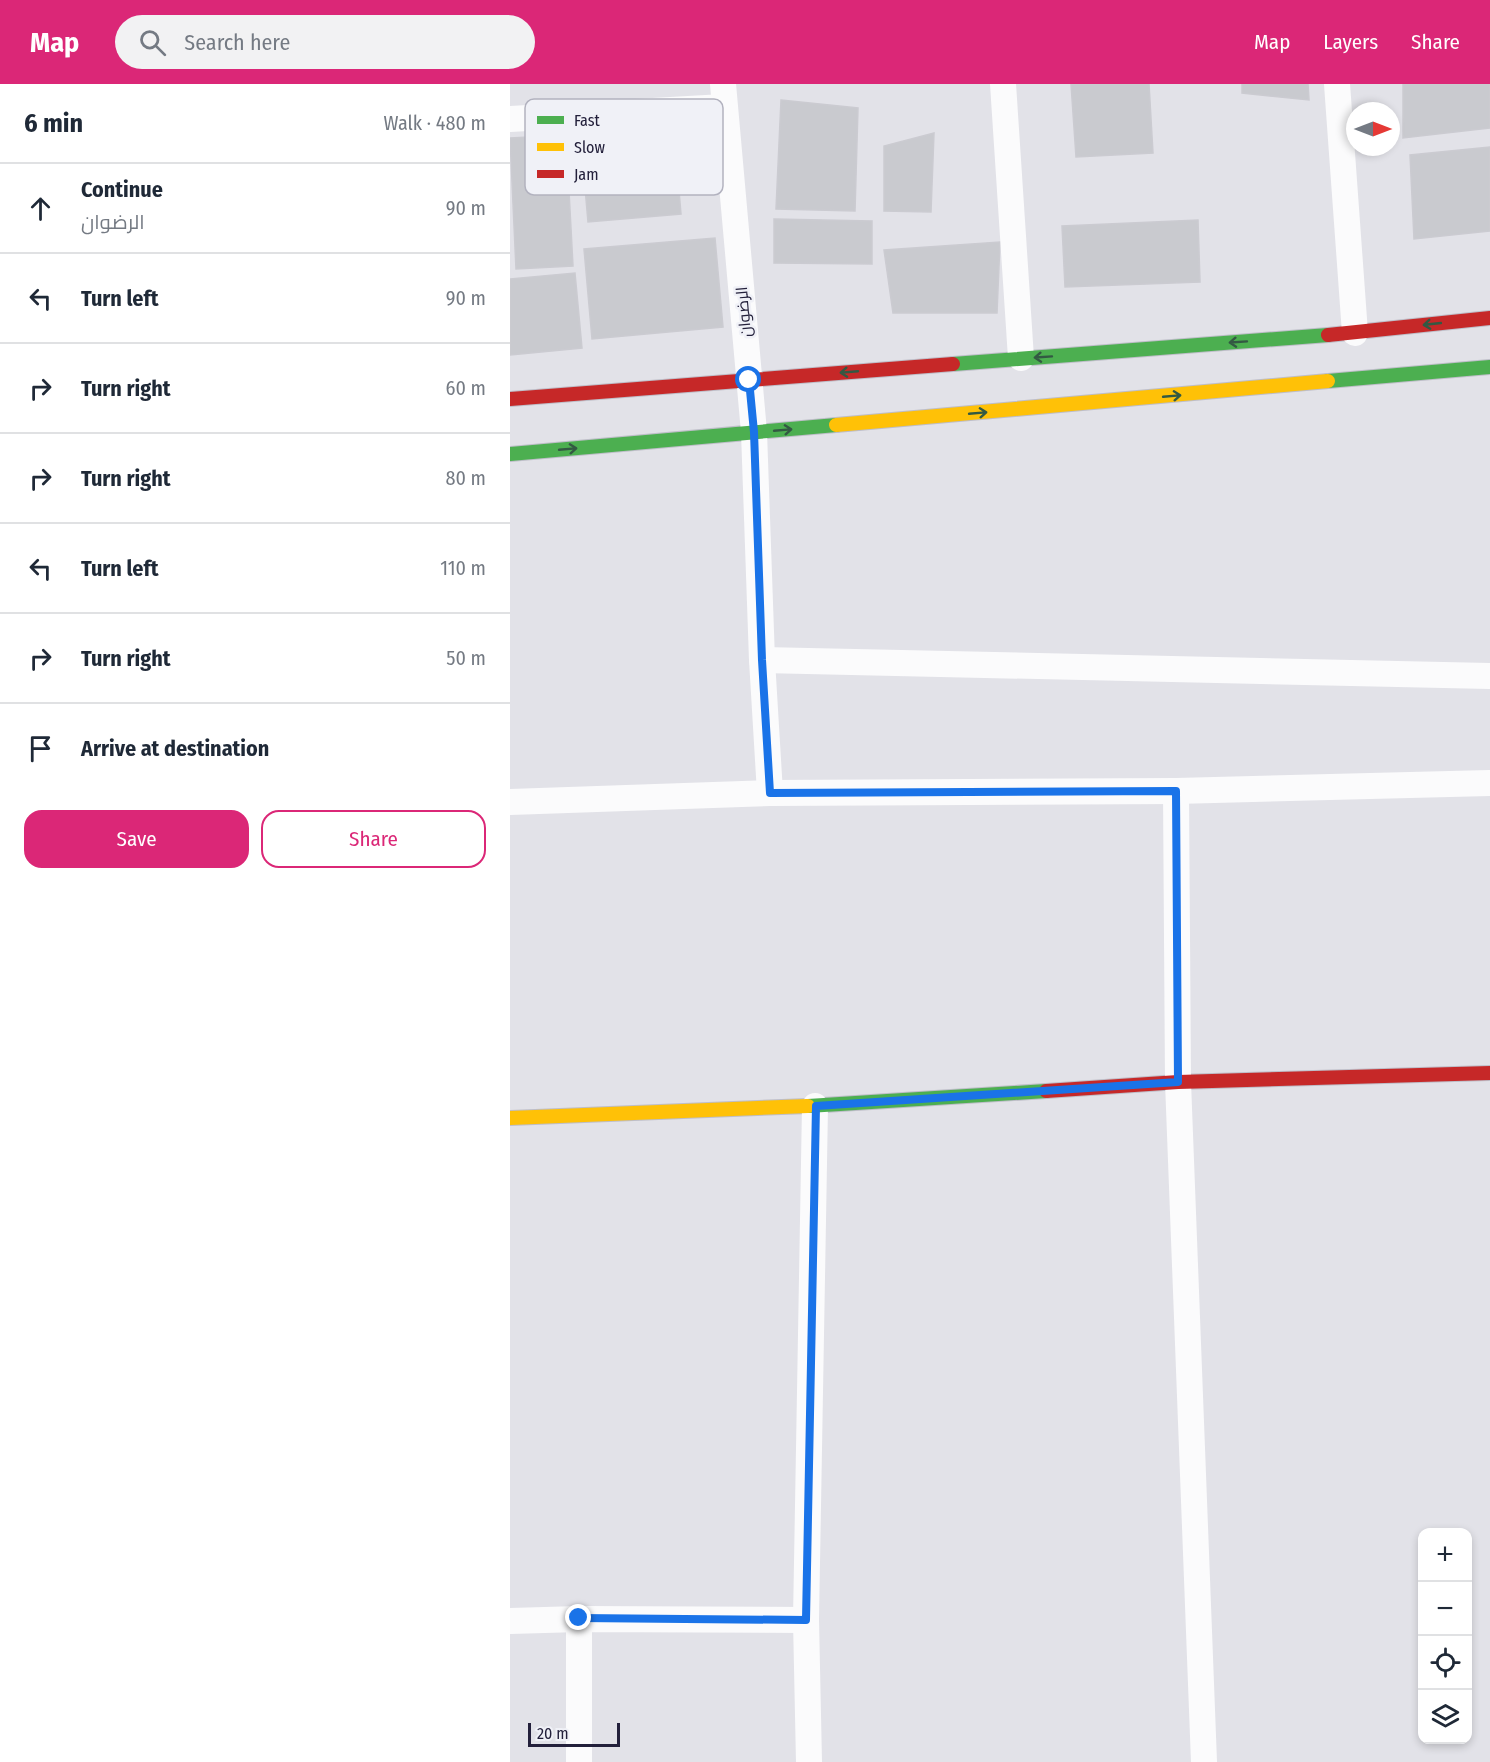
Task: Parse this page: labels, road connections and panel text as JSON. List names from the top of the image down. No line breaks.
{"streets":{"street":["الرضوان"]},"legend":["Fast","Slow","Jam"],"scale_bar":"20 m","north":"right","page":{"header":"Map","search":"Search here","nav":["Map","Layers","Share"],"heading":["6 min","Walk · 480 m"],"list":[["Continue","الرضوان","90 m"],["Turn left","90 m"],["Turn right","60 m"],["Turn right","80 m"],["Turn left","110 m"],["Turn right","50 m"],"Arrive at destination"],"buttons":["Save","Share"],"map_buttons":["+","−"],"scale":"20 m"}}
